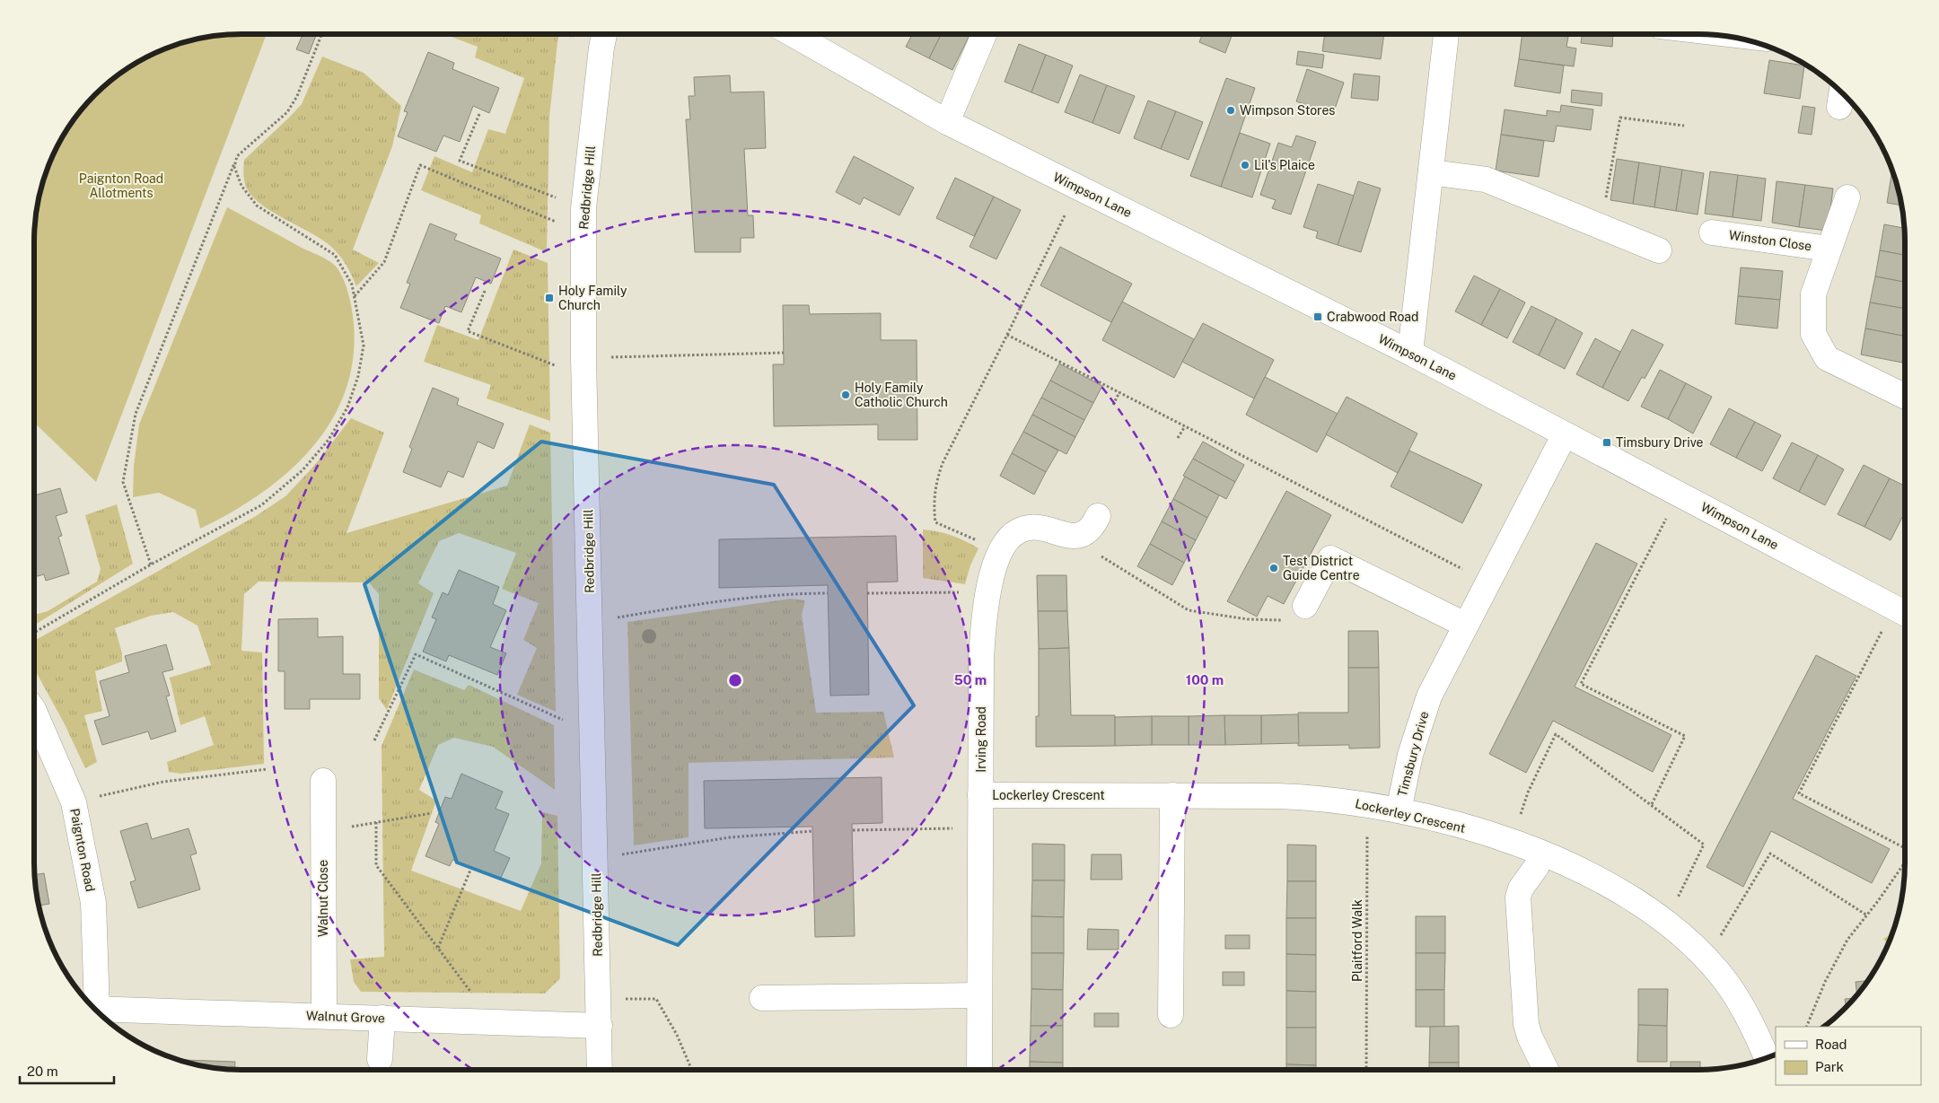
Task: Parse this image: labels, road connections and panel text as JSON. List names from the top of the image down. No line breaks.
{"streets":{"street":["Redbridge Hill","Wimpson Lane","Winston Close","Irving Road","Timsbury Drive","Lockerley Crescent","Paignton Road","Walnut Close","Walnut Grove"],"path":["Plaitford Walk"]},"crossings":[["Redbridge Hill","Walnut Grove"],["Wimpson Lane","Timsbury Drive"],["Irving Road","Lockerley Crescent"],["Timsbury Drive","Lockerley Crescent"],["Lockerley Crescent","Plaitford Walk"],["Paignton Road","Walnut Grove"],["Walnut Close","Walnut Grove"]],"parks":["Paignton Road Allotments"],"places":{"other":["Wimpson Stores","Lil's Plaice","Holy Family Catholic Church","Test District Guide Centre"],"transit":["Holy Family Church","Crabwood Road","Timsbury Drive"]},"legend":["Road","Park"],"scale_bar":"20 m","rings":["50 m","100 m"]}
